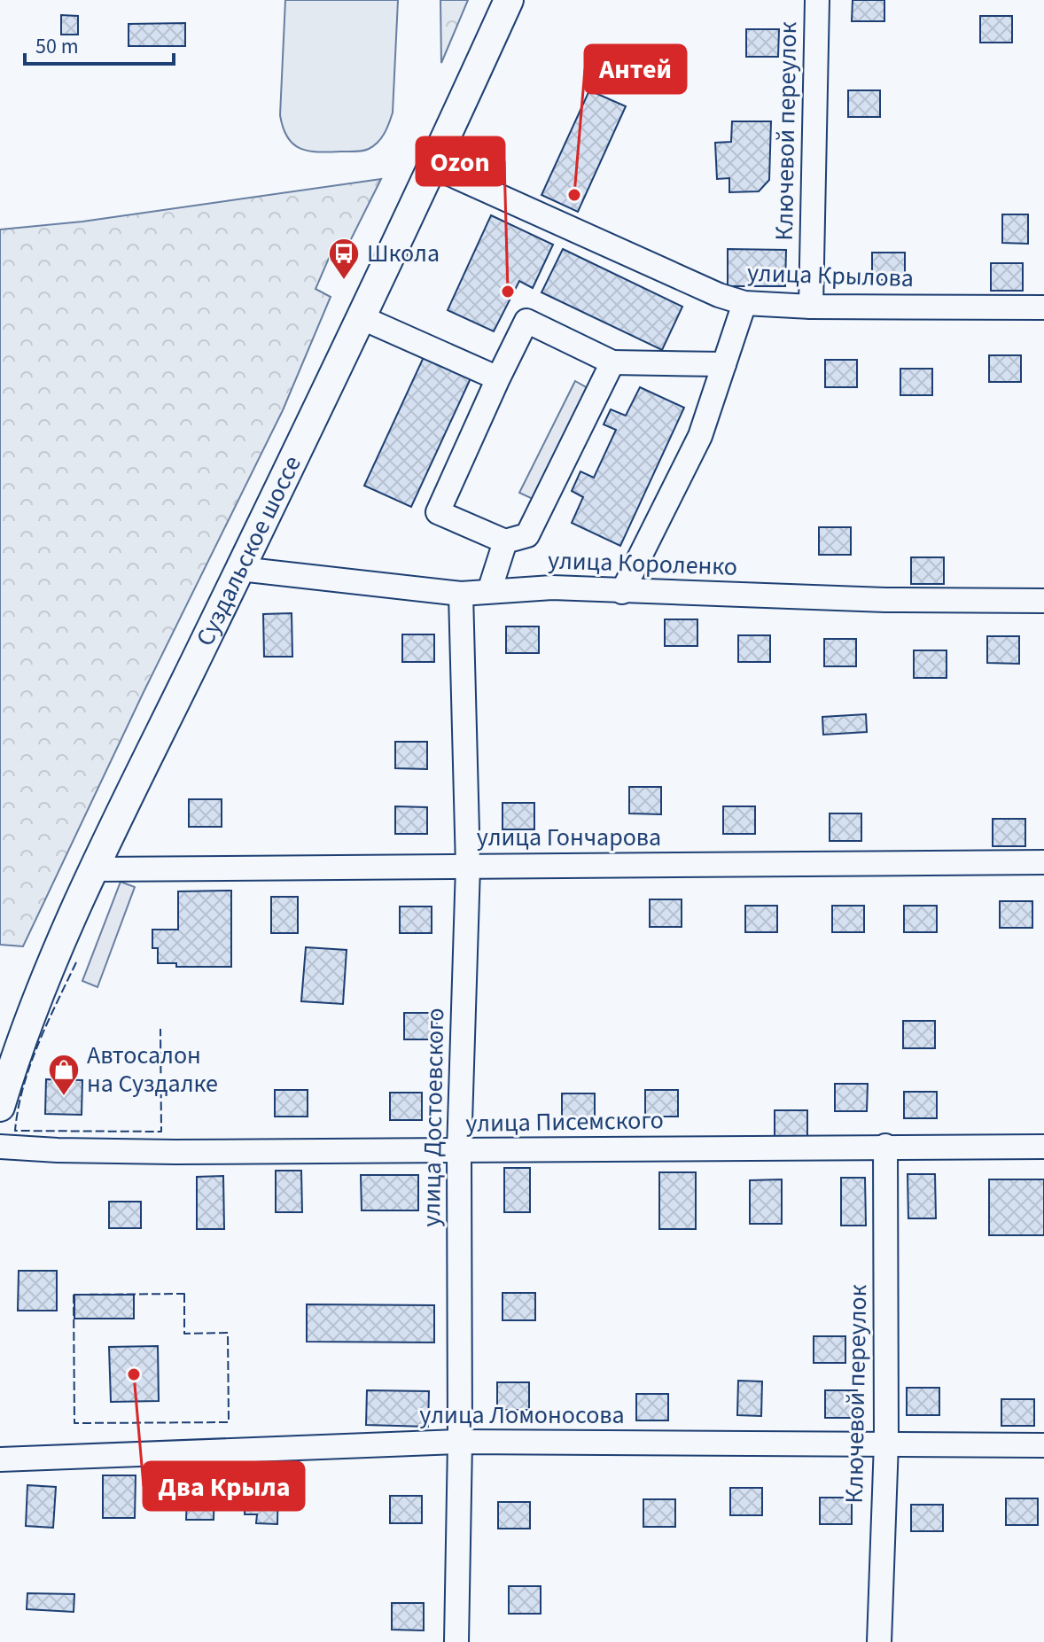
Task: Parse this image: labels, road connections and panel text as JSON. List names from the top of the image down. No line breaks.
{"streets":{"main road":["Суздальское шоссе"],"street":["Ключевой переулок","улица Крылова","улица Короленко","улица Гончарова","улица Достоевского","улица Писемского","улица Ломоносова"]},"crossings":[["Ключевой переулок","улица Крылова"],["Ключевой переулок","улица Писемского"],["Ключевой переулок","улица Ломоносова"],["улица Крылова","Суздальское шоссе"],["Суздальское шоссе","улица Короленко"],["Суздальское шоссе","улица Гончарова"],["улица Короленко","улица Достоевского"],["улица Гончарова","улица Достоевского"],["улица Достоевского","улица Писемского"],["улица Достоевского","улица Ломоносова"]],"places":{"other":["Антей","Ozon","Два Крыла"],"bus stop":["Школа"],"shop":["Автосалон на Суздалке"]},"scale_bar":"50 m"}
